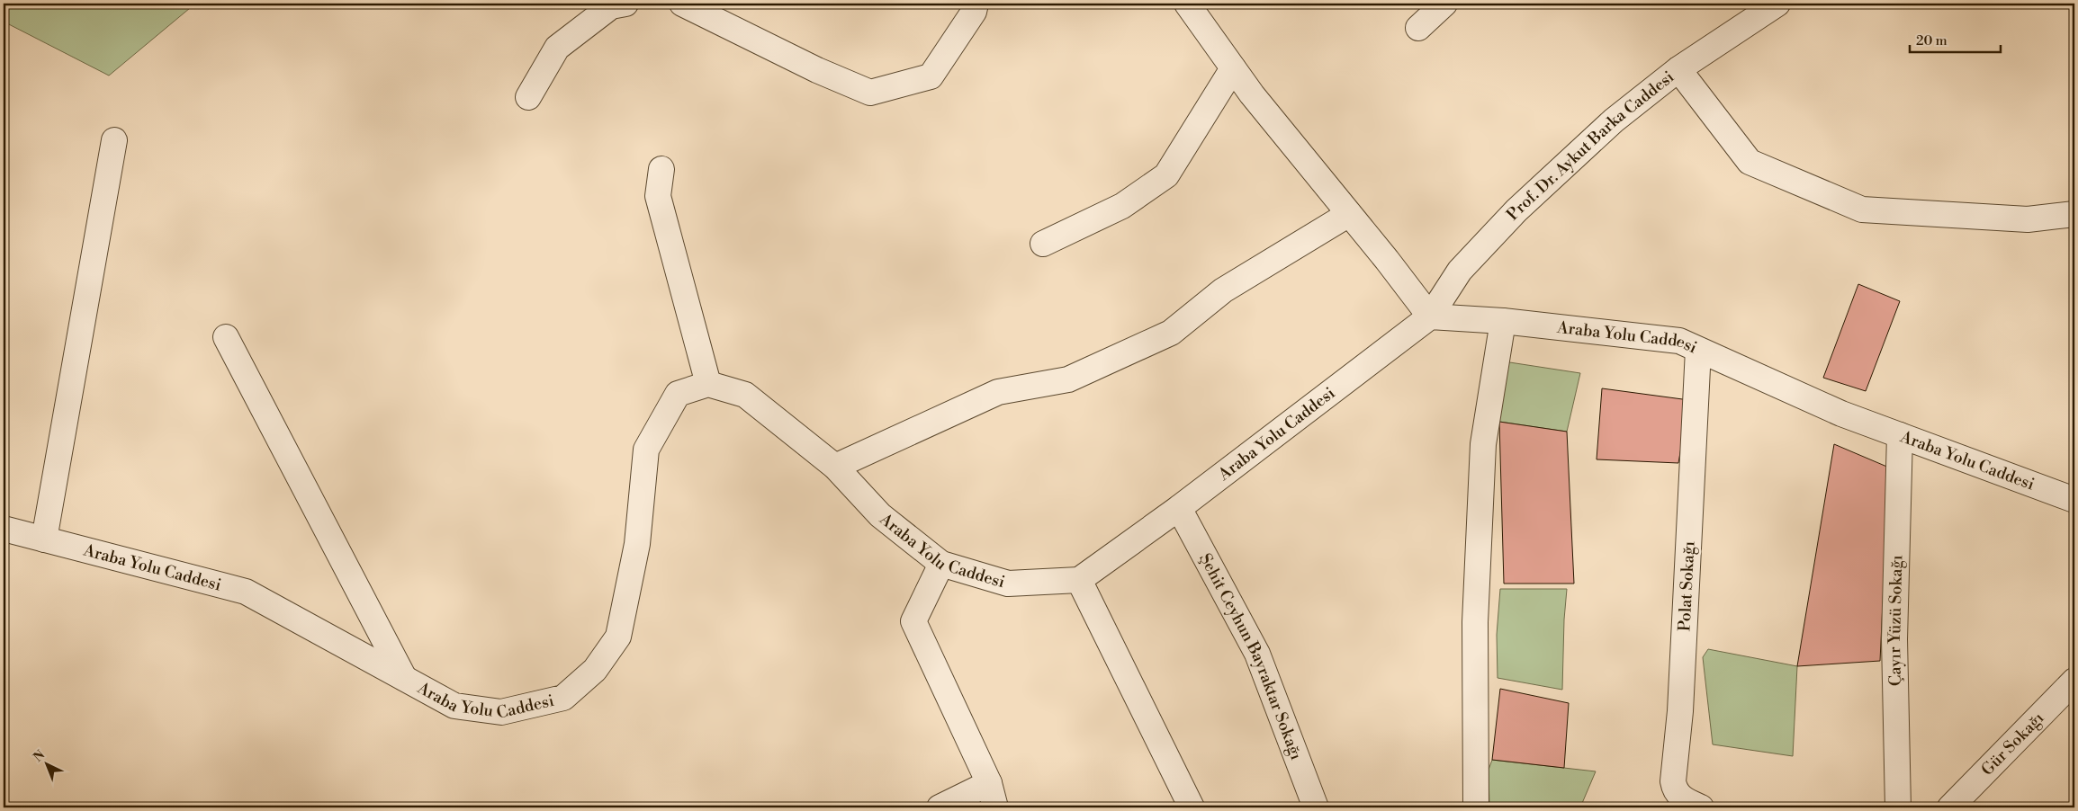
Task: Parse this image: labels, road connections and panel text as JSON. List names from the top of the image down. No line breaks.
{"streets":{"street":["Prof. Dr. Aykut Barka Caddesi","Araba Yolu Caddesi","Polat Sokağı","Çayır Yüzü Sokağı","Şehit Ceyhun Bayraktar Sokağı","Gür Sokağı"]},"crossings":[["Prof. Dr. Aykut Barka Caddesi","Araba Yolu Caddesi"],["Araba Yolu Caddesi","Polat Sokağı"],["Araba Yolu Caddesi","Çayır Yüzü Sokağı"],["Araba Yolu Caddesi","Şehit Ceyhun Bayraktar Sokağı"]],"scale_bar":"20 m","north":"top left"}
